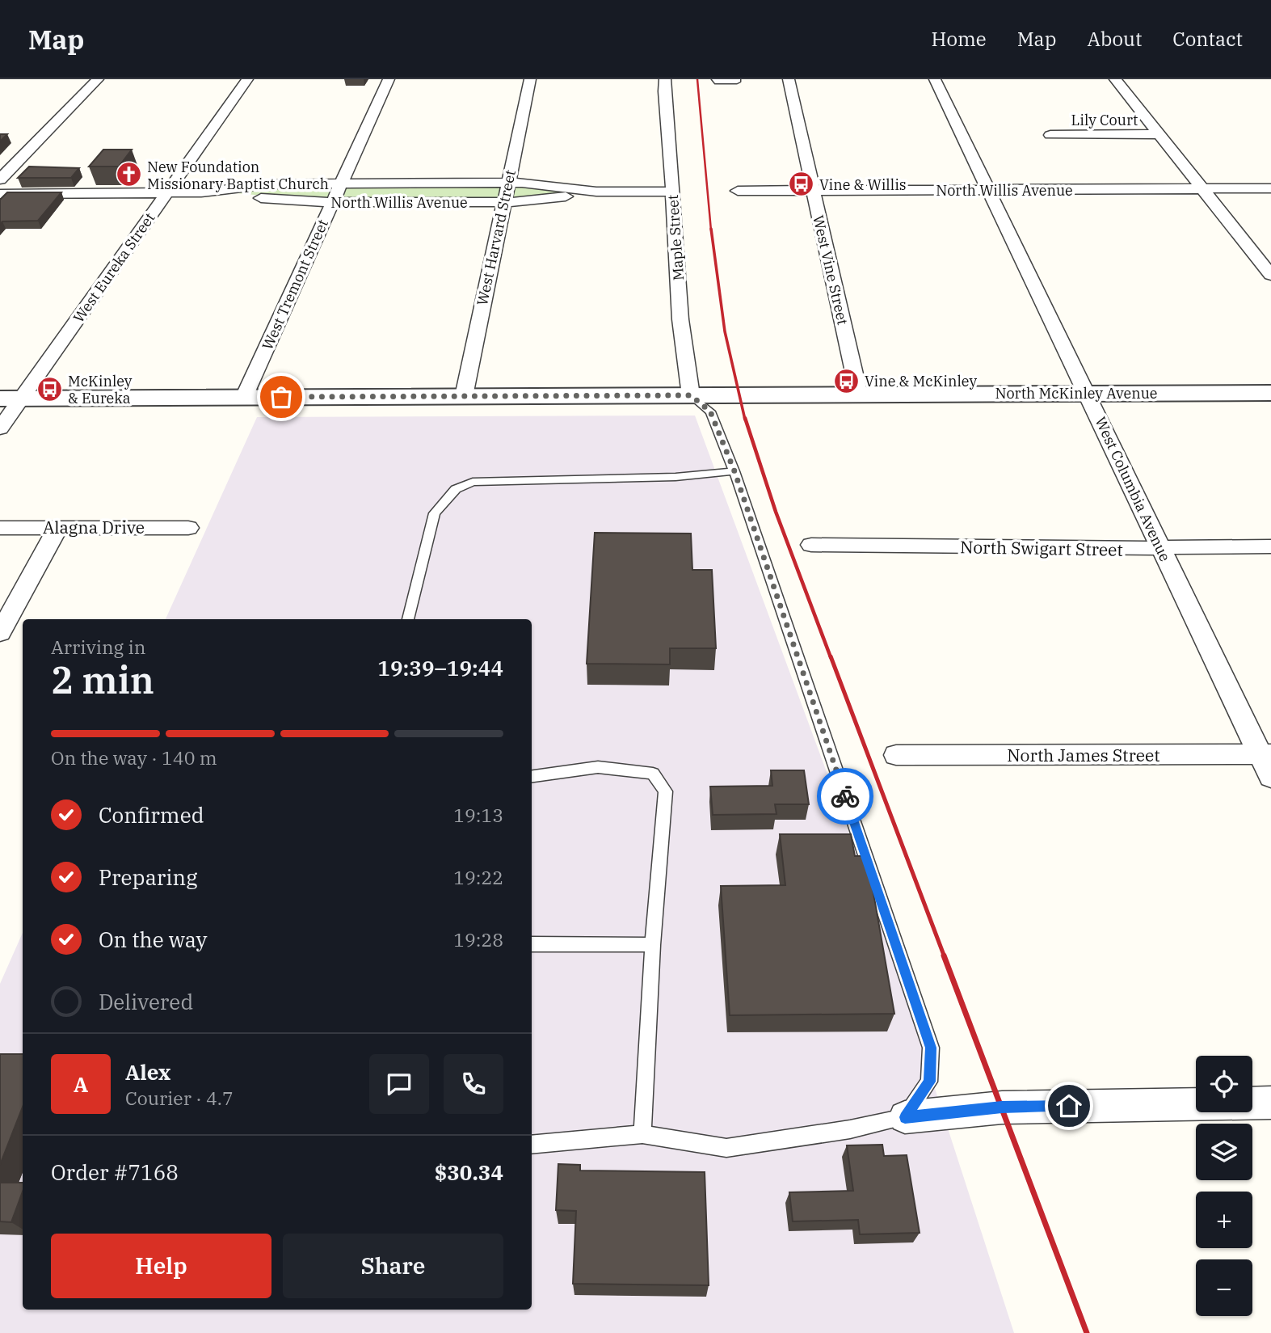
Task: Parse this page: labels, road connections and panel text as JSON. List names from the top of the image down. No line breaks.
{"streets":{"street":["Lily Court","North Willis Avenue","West Harvard Street","Maple Street","West Eureka Street","West Vine Street","West Tremont Street","North McKinley Avenue","West Columbia Avenue","Alagna Drive","North Swigart Street","North James Street"]},"crossings":[["North Willis Avenue","West Harvard Street"],["North Willis Avenue","Maple Street"],["North Willis Avenue","West Eureka Street"],["North Willis Avenue","West Vine Street"],["North Willis Avenue","West Tremont Street"],["North Willis Avenue","West Columbia Avenue"],["West Harvard Street","North McKinley Avenue"],["Maple Street","North McKinley Avenue"],["West Eureka Street","North McKinley Avenue"],["West Vine Street","North McKinley Avenue"],["West Tremont Street","North McKinley Avenue"],["North McKinley Avenue","West Columbia Avenue"],["West Columbia Avenue","North Swigart Street"],["West Columbia Avenue","North James Street"]],"places":{"church":["New Foundation Missionary Baptist Church"],"bus stop":["Vine & Willis","Vine & McKinley","McKinley & Eureka"]},"page":{"header":"Map","nav":["Home","Map","About","Contact"],"heading":["2 min","Arriving in","19:39–19:44"],"panel":["Alex","Courier · 4.7","Order #7168","$30.34"],"bar":"On the way · 140 m","list":[["Confirmed","19:13"],["Preparing","19:22"],["On the way","19:28"],"Delivered"],"round":"A","map_buttons":["+","−"],"buttons":["Help","Share"]}}
